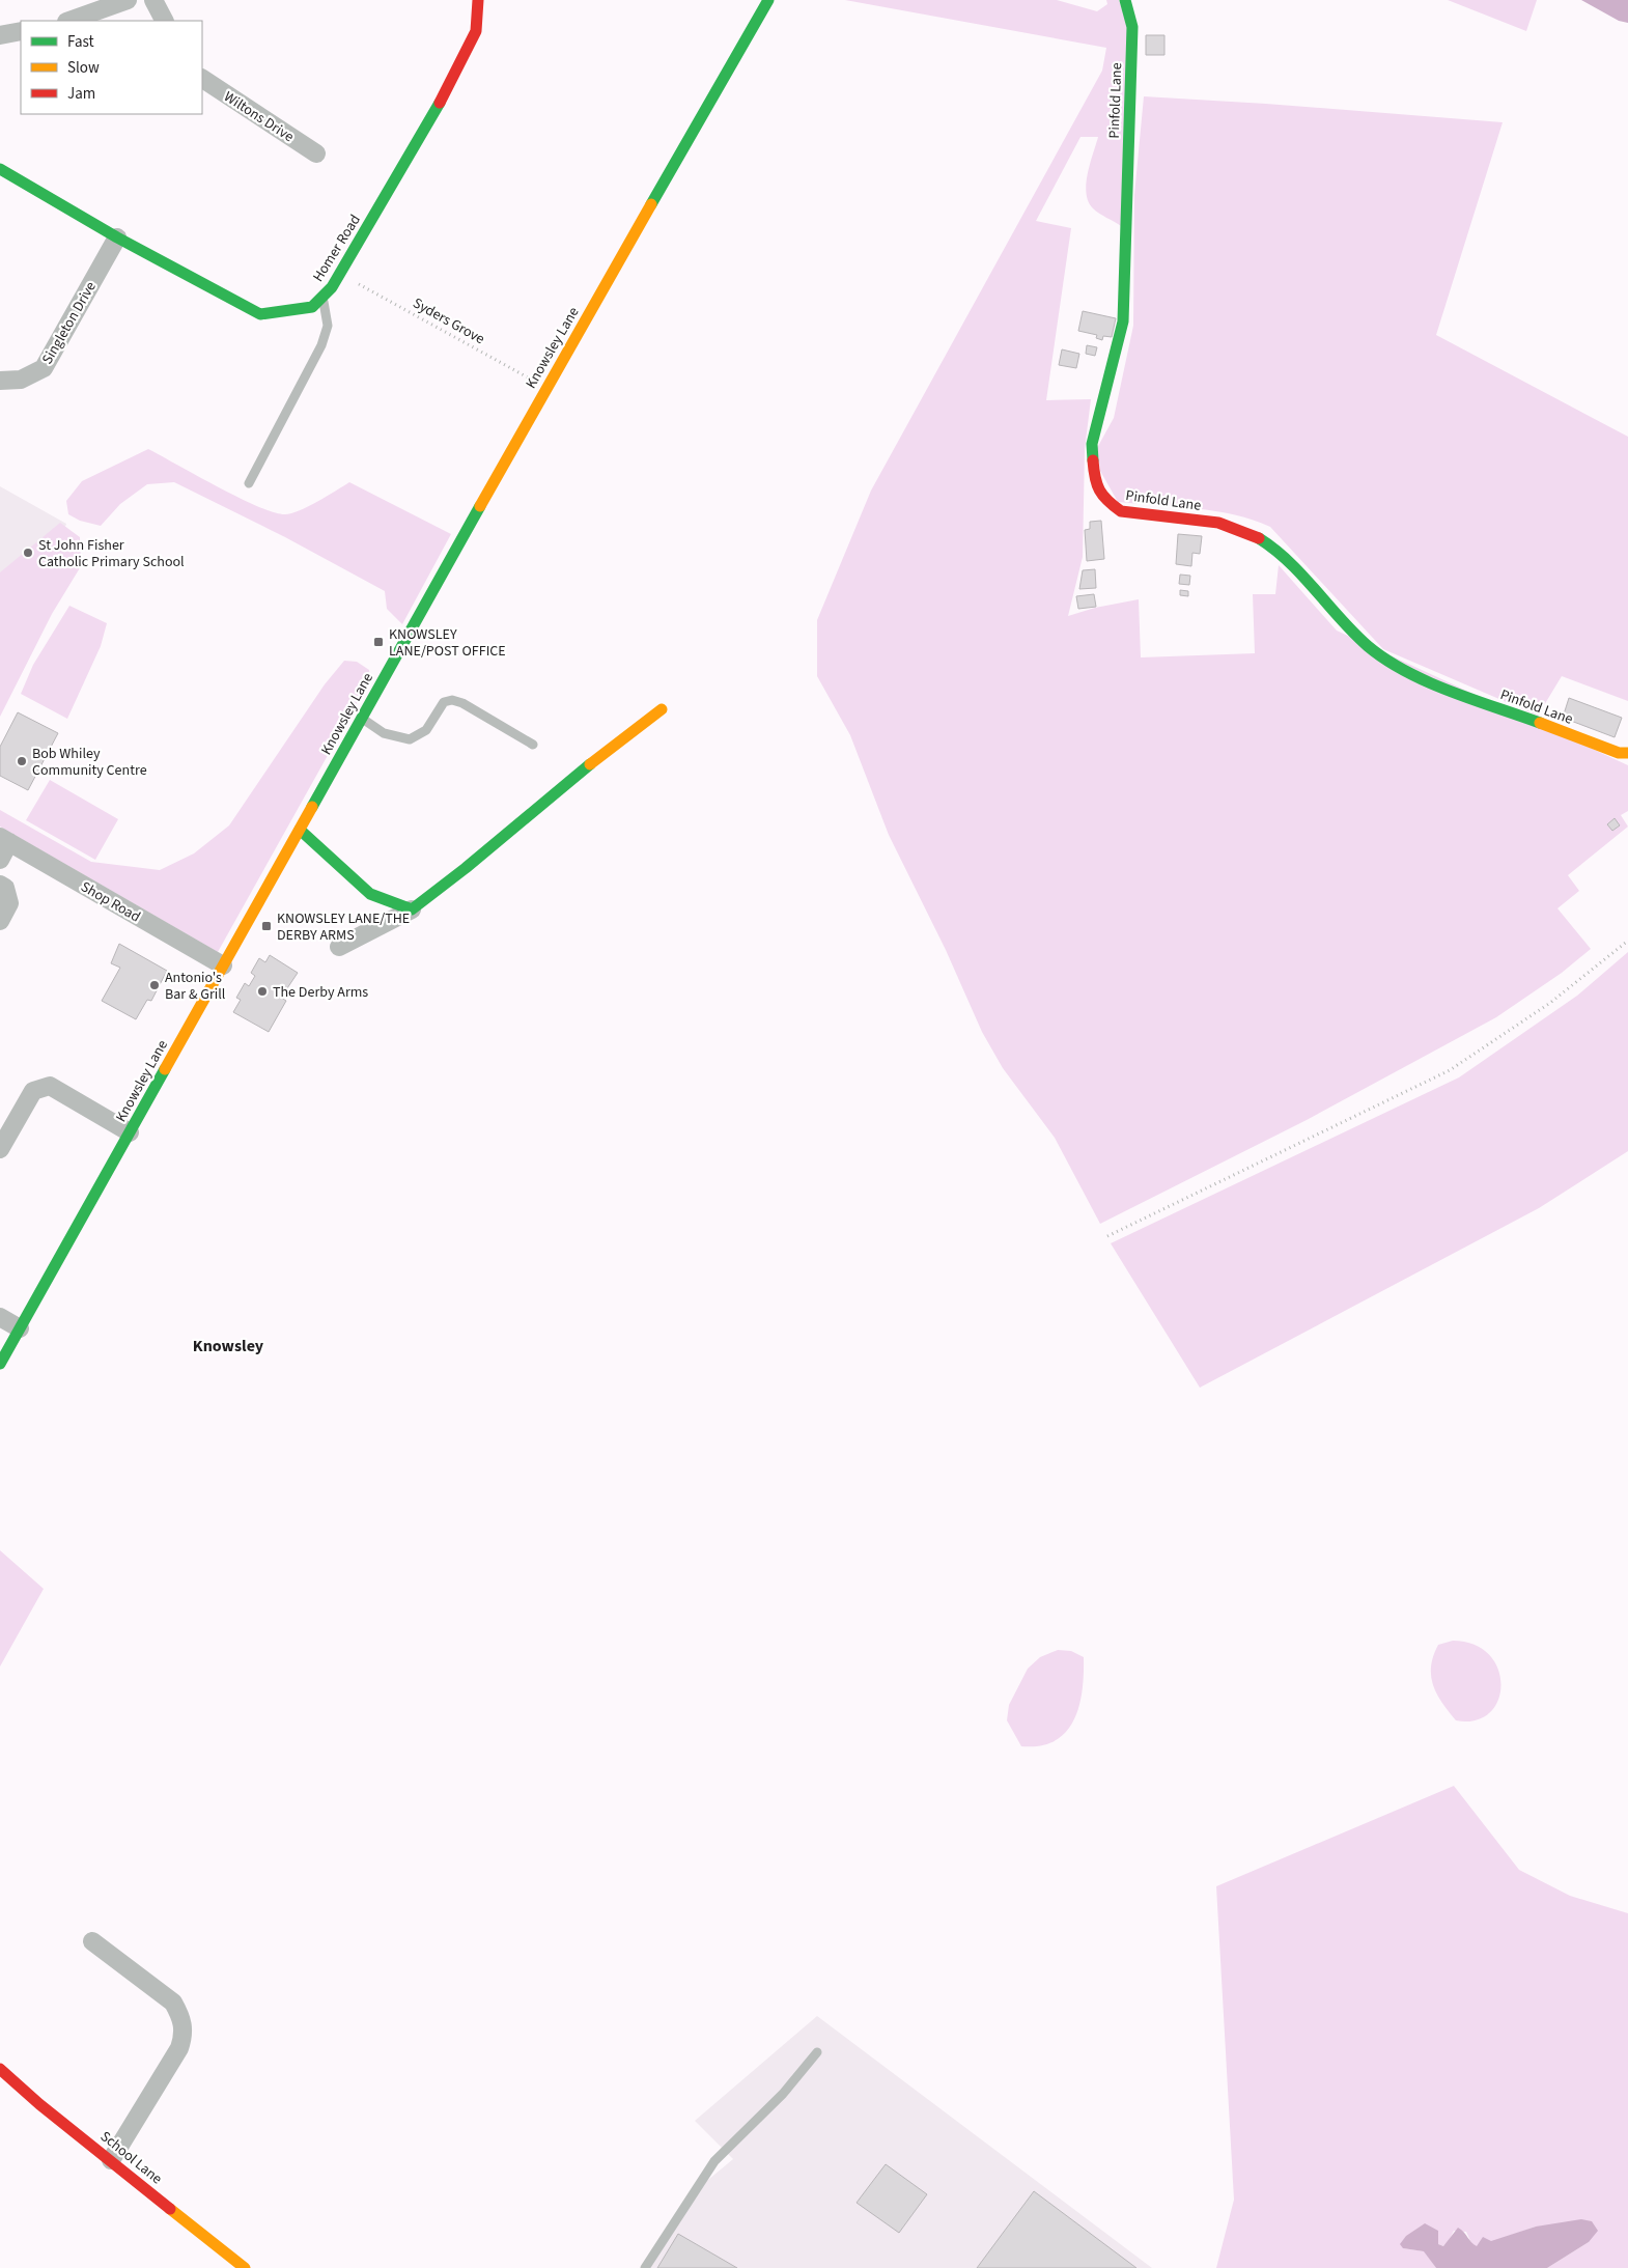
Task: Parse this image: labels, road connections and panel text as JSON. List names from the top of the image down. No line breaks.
{"streets":{"street":["Pinfold Lane","Wiltons Drive","Homer Road","Singleton Drive","Knowsley Lane","Shop Road","School Lane"],"path":["Syders Grove"]},"crossings":[["Homer Road","Syders Grove"],["Homer Road","Singleton Drive"],["Syders Grove","Knowsley Lane"],["Knowsley Lane","Shop Road"]],"districts":["Knowsley"],"places":{"other":["St John Fisher Catholic Primary School","Bob Whiley Community Centre","Antonio's Bar & Grill","The Derby Arms"],"transit":["KNOWSLEY LANE/POST OFFICE","KNOWSLEY LANE/THE DERBY ARMS"]},"legend":["Fast","Slow","Jam"]}
